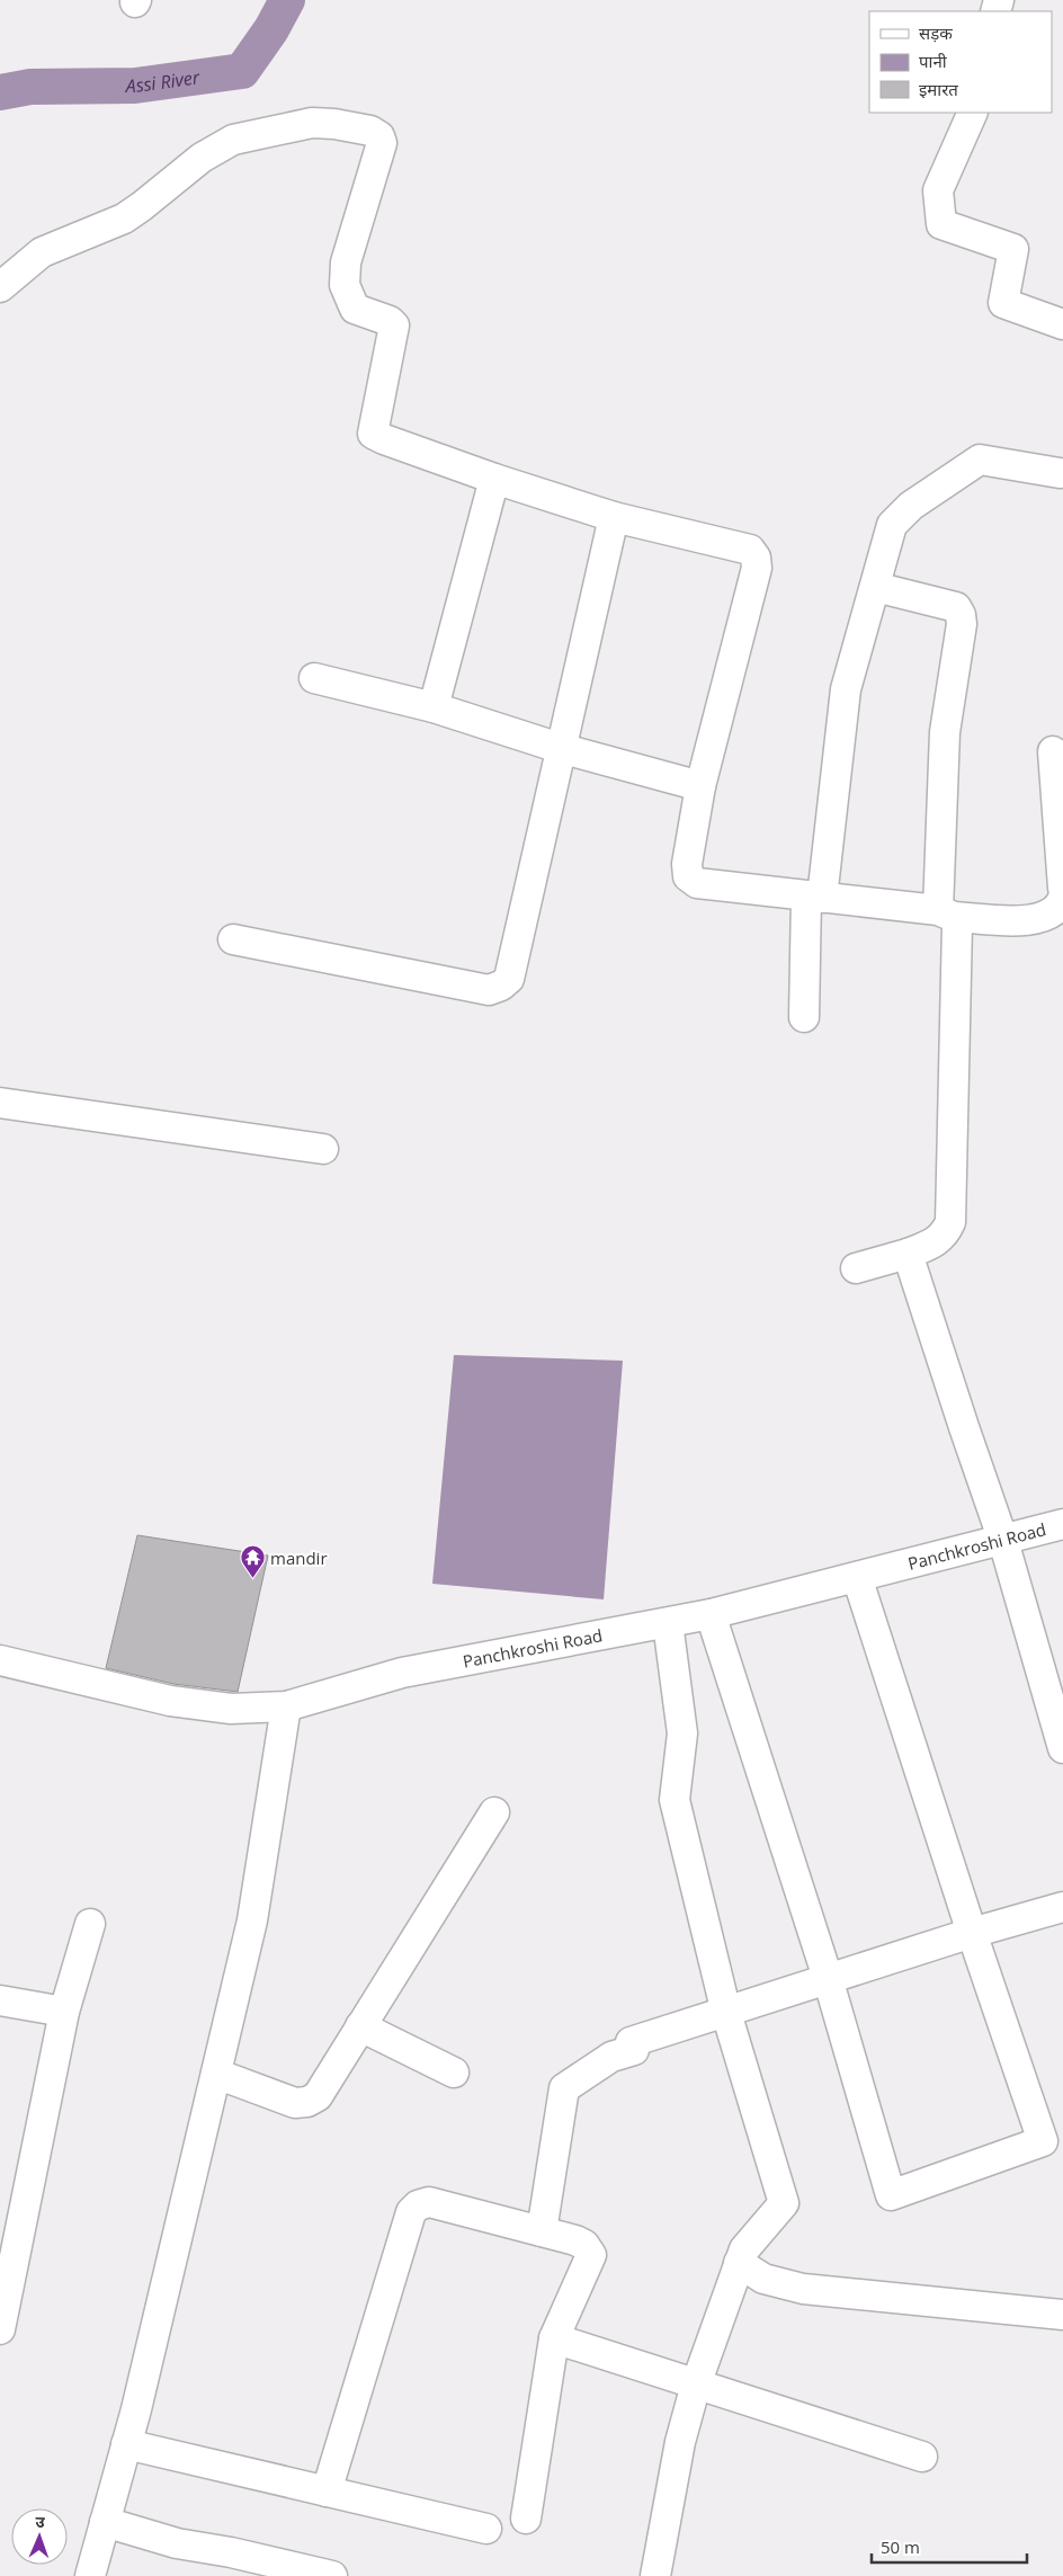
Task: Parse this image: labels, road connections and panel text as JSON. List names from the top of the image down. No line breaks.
{"streets":{"street":["Panchkroshi Road"]},"water":["Assi River"],"places":{"temple":["mandir"]},"legend":["सड़क","पानी","इमारत"],"scale_bar":"50 m","north":"top"}
